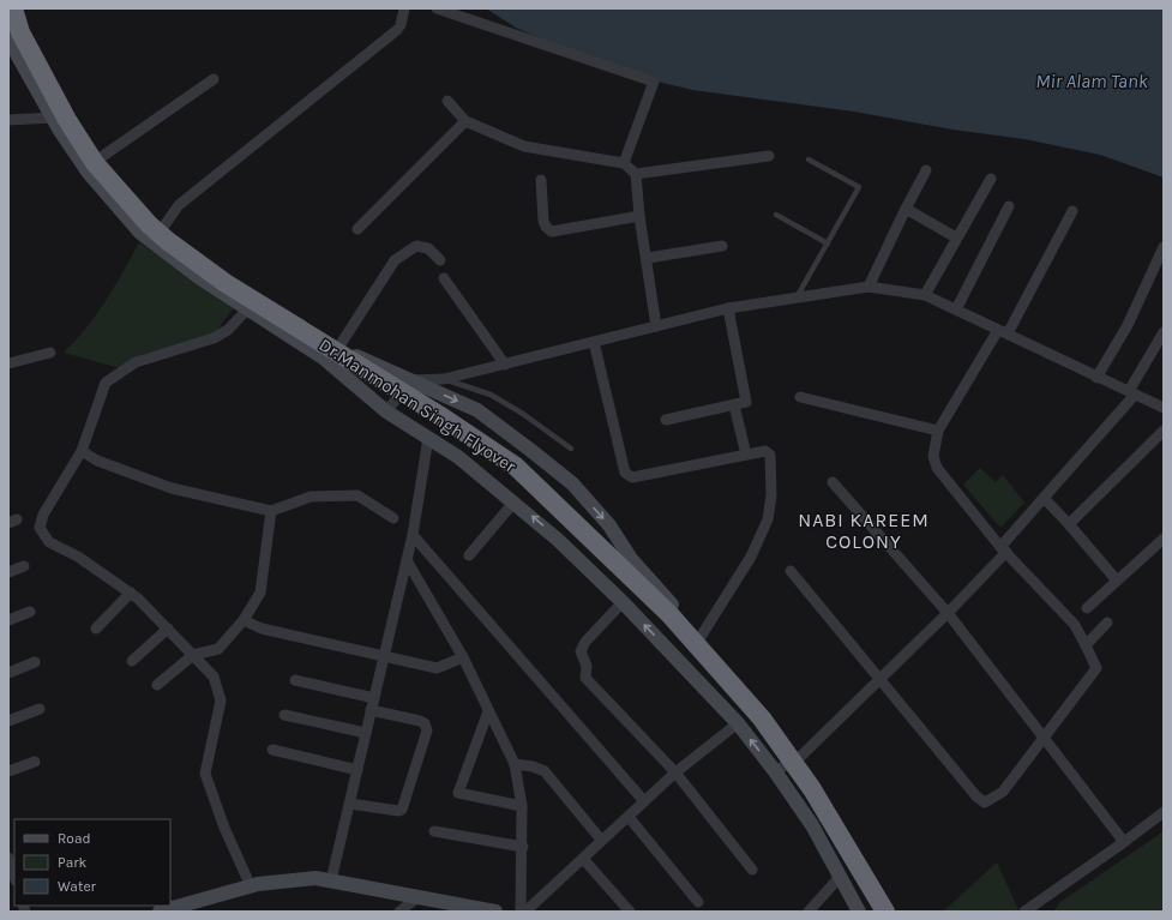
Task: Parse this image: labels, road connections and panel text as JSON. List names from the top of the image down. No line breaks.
{"streets":{"highway":["Dr.Manmohan Singh Flyover"]},"districts":["NABI KAREEM COLONY"],"water":["Mir Alam Tank"],"legend":["Road","Park","Water"]}
